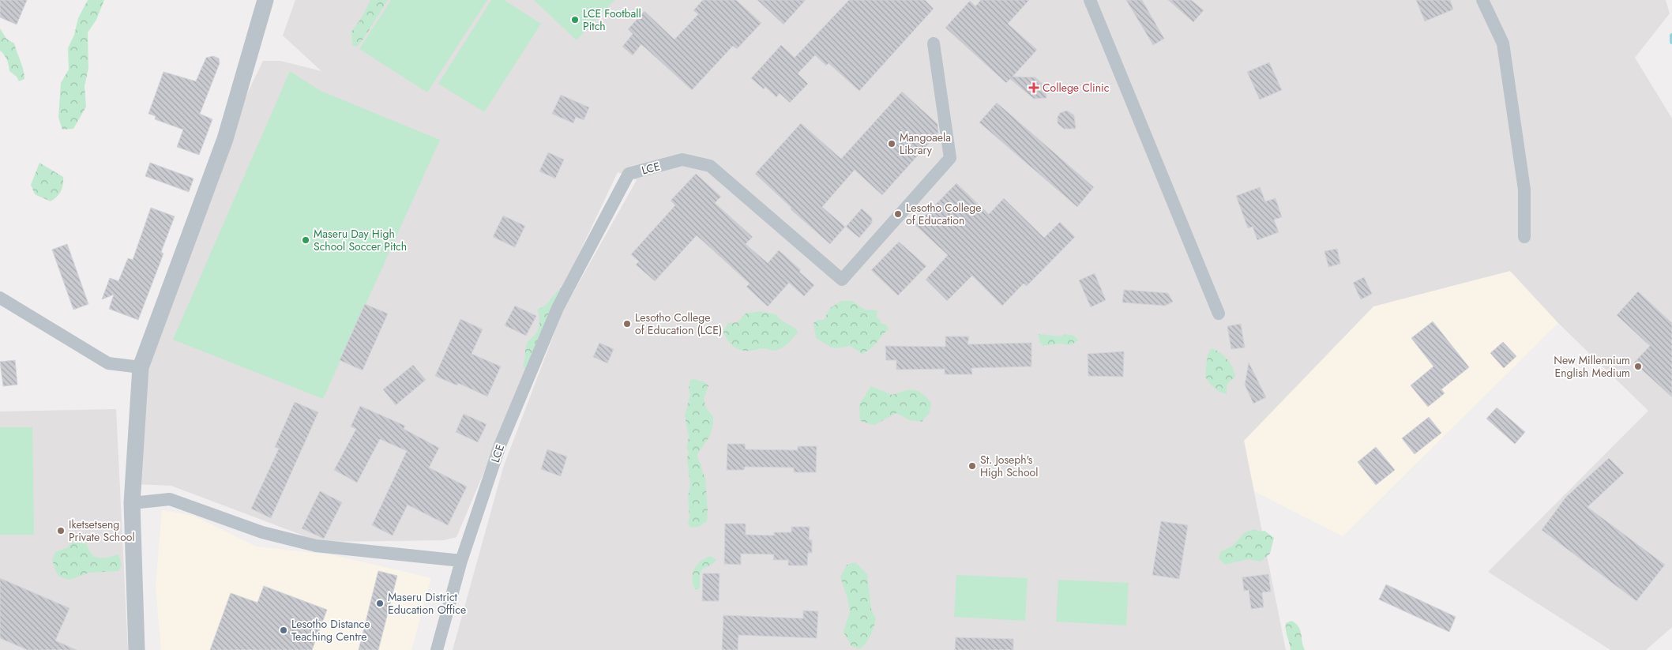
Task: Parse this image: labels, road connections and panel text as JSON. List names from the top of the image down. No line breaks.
{"streets":{"street":["LCE"]},"places":{"other":["LCE Football Pitch","Mangoaela Library","Lesotho College of Education","Maseru Day High School Soccer Pitch","Lesotho College of Education (LCE)","New Millennium English Medium","St. Joseph's High School","Iketsetseng Private School","Maseru District Education Office","Lesotho Distance Teaching Centre"],"health":["College Clinic"]}}
